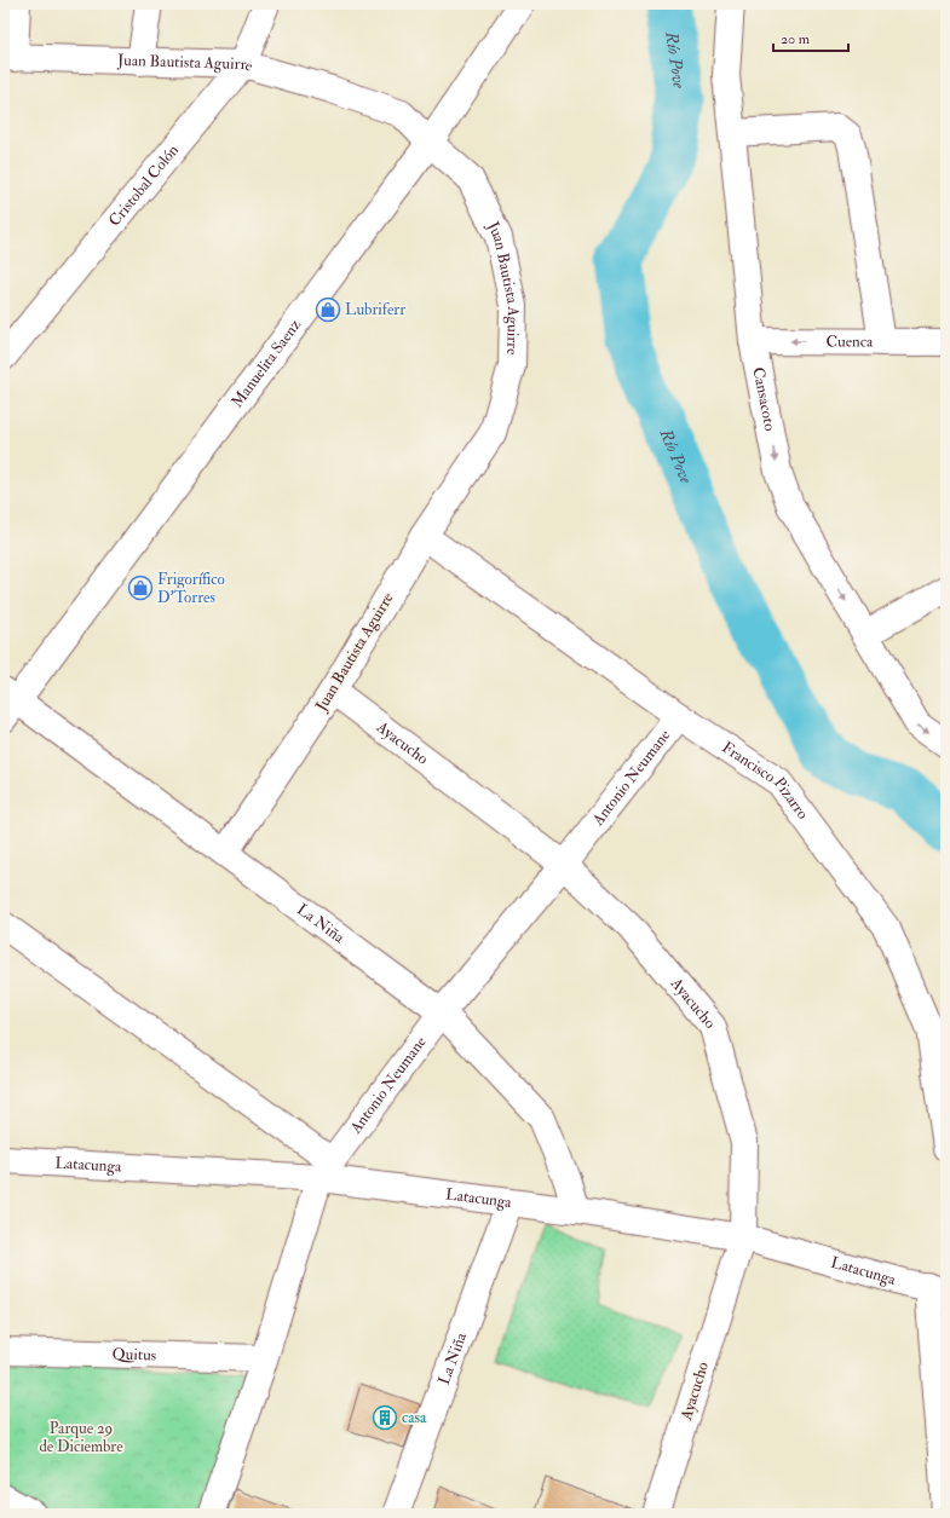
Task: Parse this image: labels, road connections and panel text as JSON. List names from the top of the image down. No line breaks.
{"streets":{"street":["Juan Bautista Aguirre","Cristobal Colón","Cuenca","Manuelita Saenz","Cansacoto","Ayacucho","Antonio Neumane","Francisco Pizarro","La Niña","Latacunga","Quitus"]},"crossings":[["Juan Bautista Aguirre","Cristobal Colón"],["Juan Bautista Aguirre","Manuelita Saenz"],["Juan Bautista Aguirre","Ayacucho"],["Juan Bautista Aguirre","Francisco Pizarro"],["Juan Bautista Aguirre","La Niña"],["Cuenca","Cansacoto"],["Manuelita Saenz","La Niña"],["Ayacucho","Antonio Neumane"],["Ayacucho","Latacunga"],["Antonio Neumane","Francisco Pizarro"],["Antonio Neumane","La Niña"],["Antonio Neumane","Latacunga"],["Antonio Neumane","Quitus"],["La Niña","Latacunga"]],"one_way":["Cuenca","Cansacoto"],"water":["Río Pove"],"parks":["Parque 29 de Diciembre"],"places":{"shop":["Lubriferr","Frigorífico D'Torres"],"building":["casa"]},"scale_bar":"20 m"}
